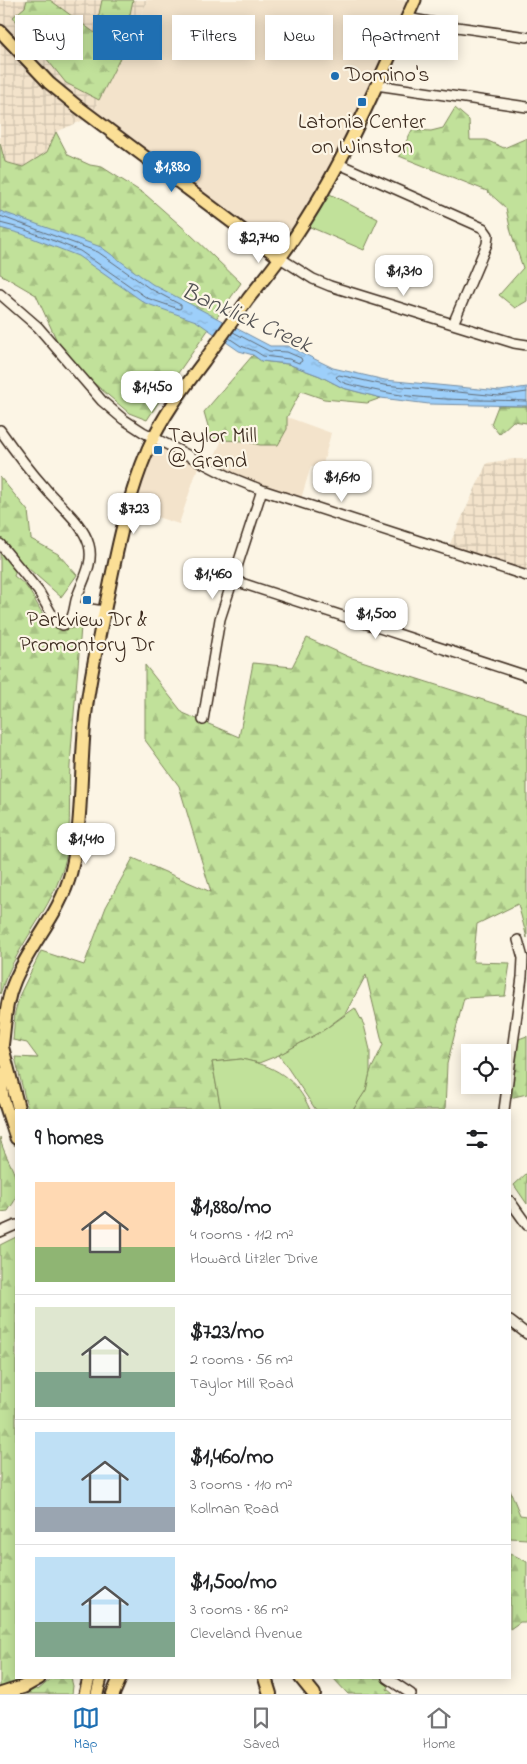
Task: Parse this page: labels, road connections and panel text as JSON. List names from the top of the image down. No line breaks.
{"water":["Banklick Creek"],"places":{"other":["Domino's"],"transit":["Latonia Center on Winston","Taylor Mill @ Grand","Parkview Dr & Promontory Dr"]},"page":{"chip":["Buy","Rent","Filters","New","Apartment"],"price":["$1,880","$2,740","$1,310","$1,450","$1,610","$723","$1,460","$1,500","$1,410"],"heading":"9 homes","list":[{"name":"$1,880/mo","note":"4 rooms · 112 m² · Howard Litzler Drive"},{"name":"$723/mo","note":"2 rooms · 56 m² · Taylor Mill Road"},{"name":"$1,460/mo","note":"3 rooms · 110 m² · Kollman Road"},{"name":"$1,500/mo","note":"3 rooms · 86 m² · Cleveland Avenue"}],"tabs":["Map","Saved","Home"]}}
